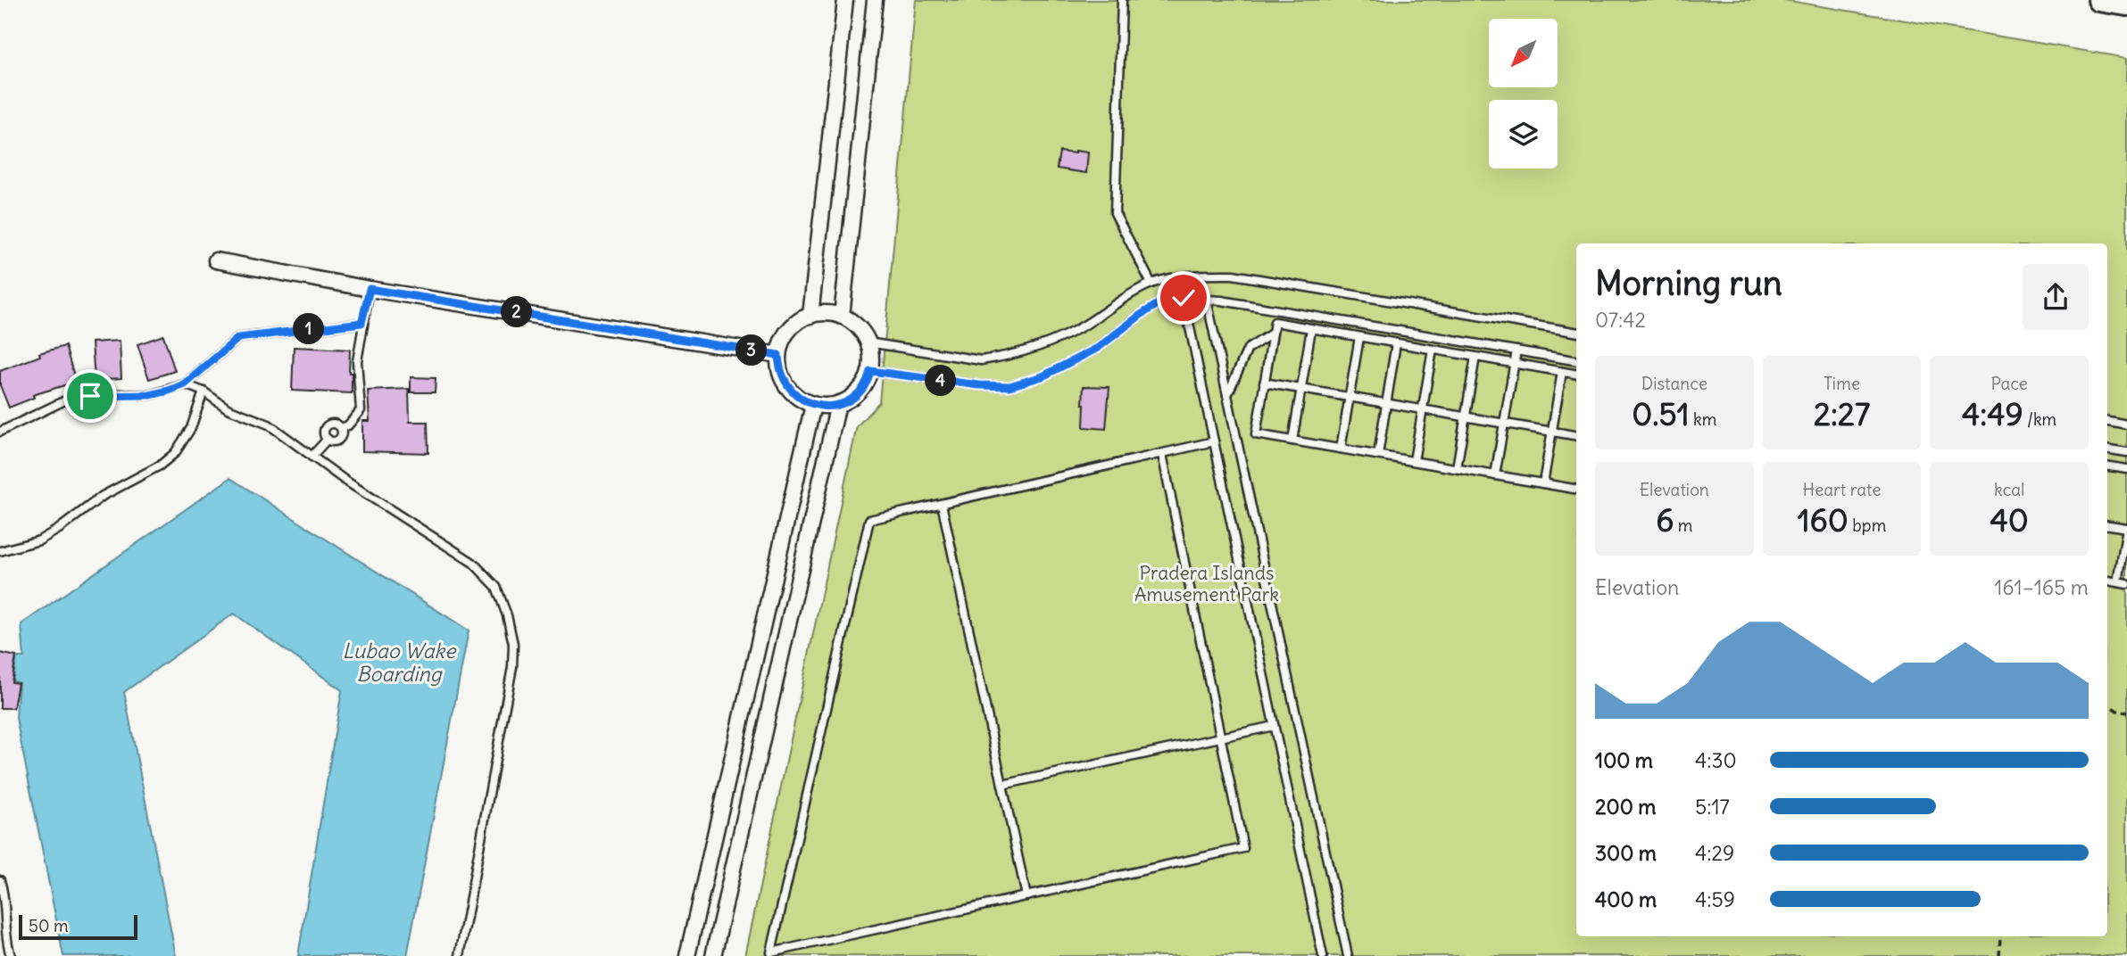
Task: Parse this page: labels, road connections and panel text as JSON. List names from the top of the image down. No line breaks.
{"water":["Lubao Wake Boarding"],"parks":["Pradera Islands Amusement Park"],"scale_bar":"50 m","north":"bottom left","page":{"heading":["Morning run","07:42"],"pins":["2","1","3","4"],"stats":[["Distance","0.51 km"],["Time","2:27"],["Pace","4:49 /km"],["Elevation","6 m"],["Heart rate","160 bpm"],["kcal","40"]],"chart":["Elevation","161–165 m"],"list":[{"name":"100 m","note":"4:30"},{"name":"200 m","note":"5:17"},{"name":"300 m","note":"4:29"},{"name":"400 m","note":"4:59"}],"scale":"50 m"}}
